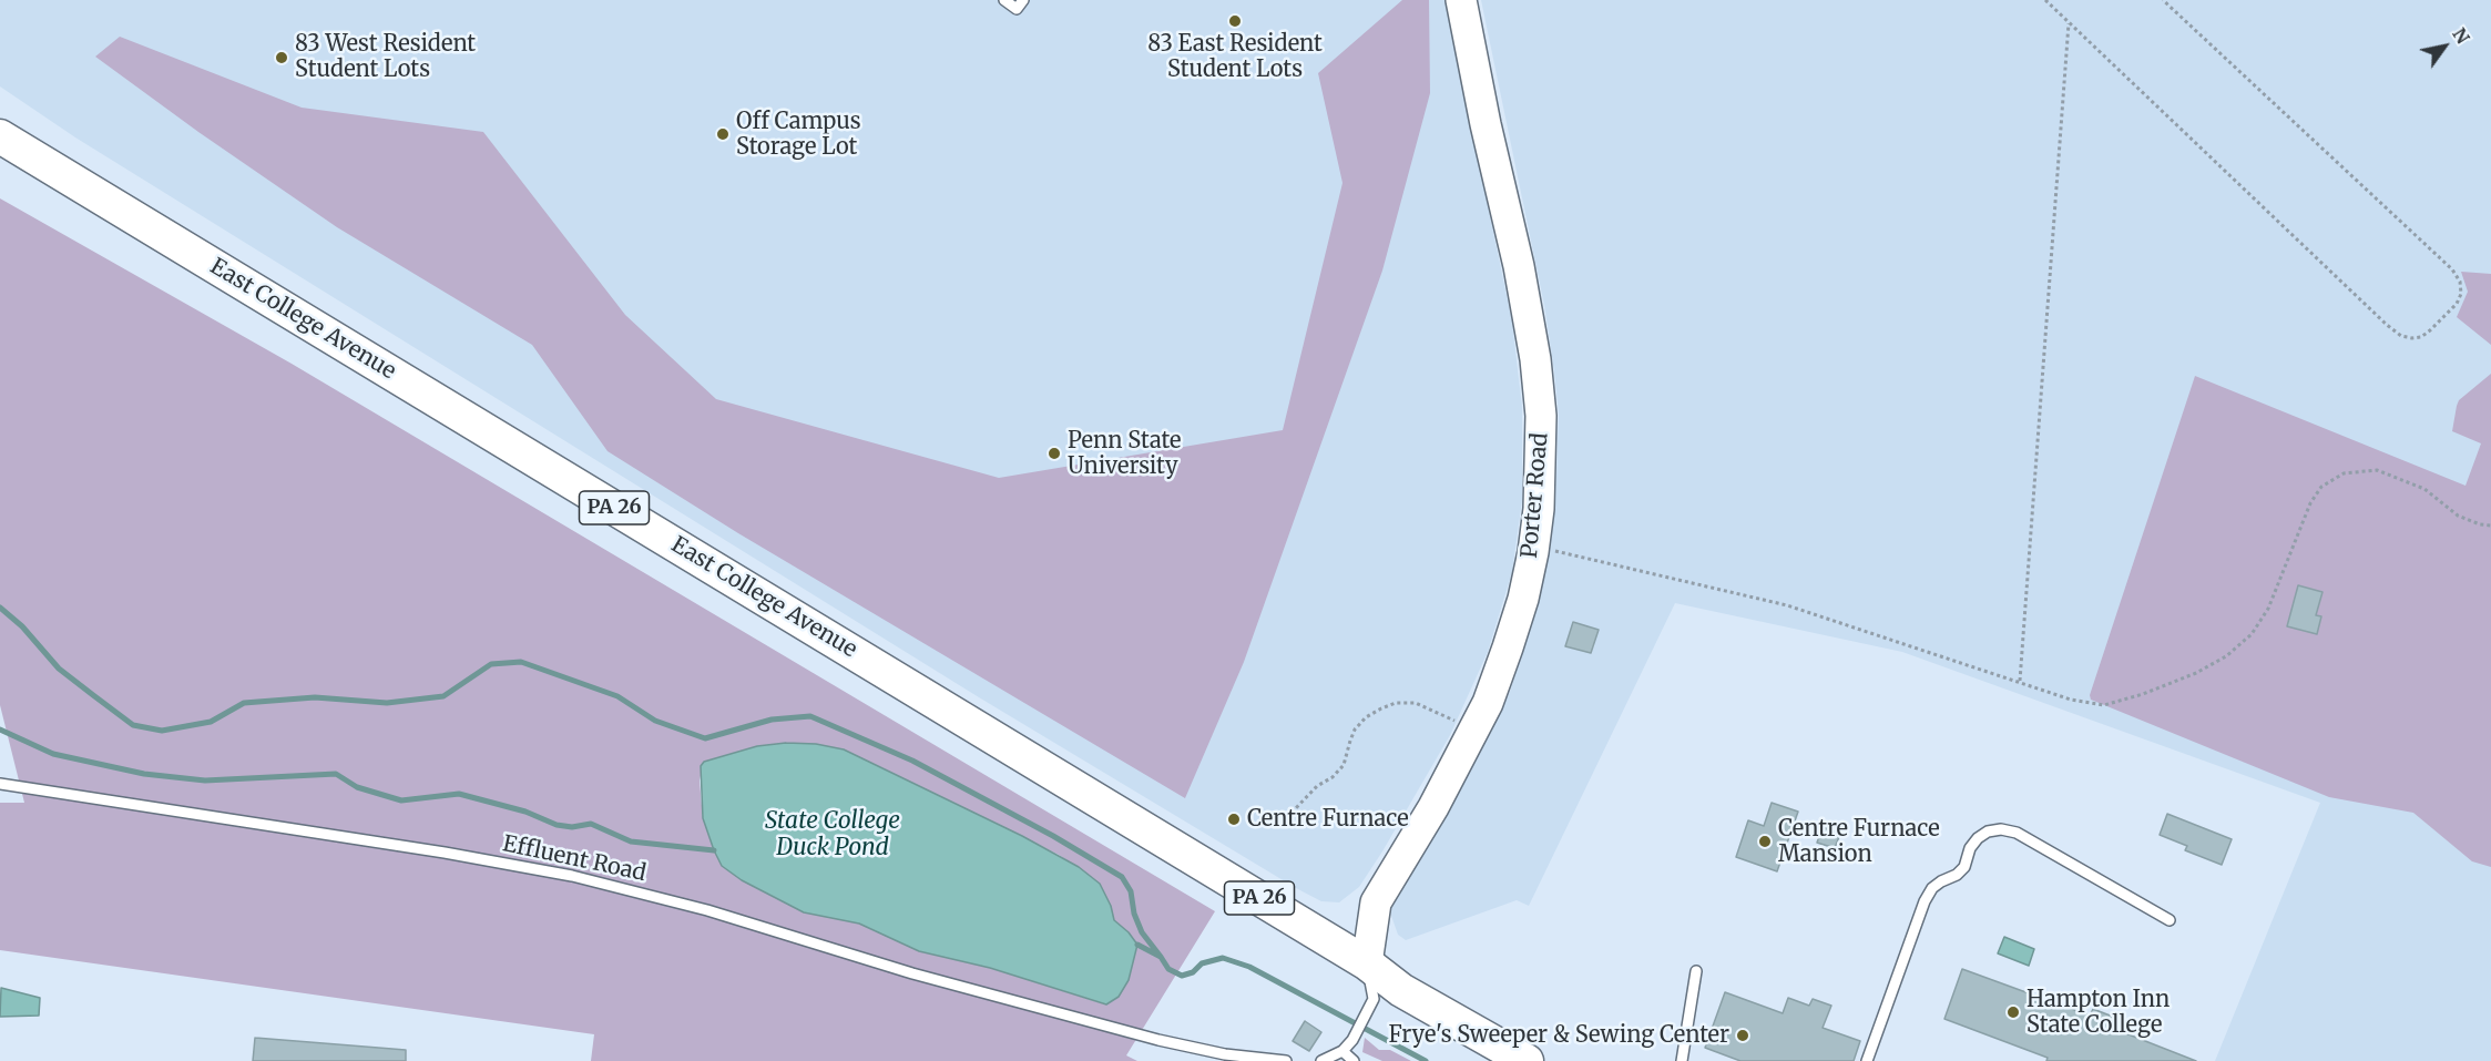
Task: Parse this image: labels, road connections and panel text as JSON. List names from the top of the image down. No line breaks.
{"streets":{"main road":["East College Avenue","PA 26"],"street":["Porter Road"],"lane":["Effluent Road"]},"crossings":[["East College Avenue","Porter Road"]],"water":["State College Duck Pond"],"places":["83 East Resident Student Lots","83 West Resident Student Lots","Off Campus Storage Lot","Penn State University","Centre Furnace","Centre Furnace Mansion","Hampton Inn State College","Frye's Sweeper & Sewing Center"],"north":"top right"}
